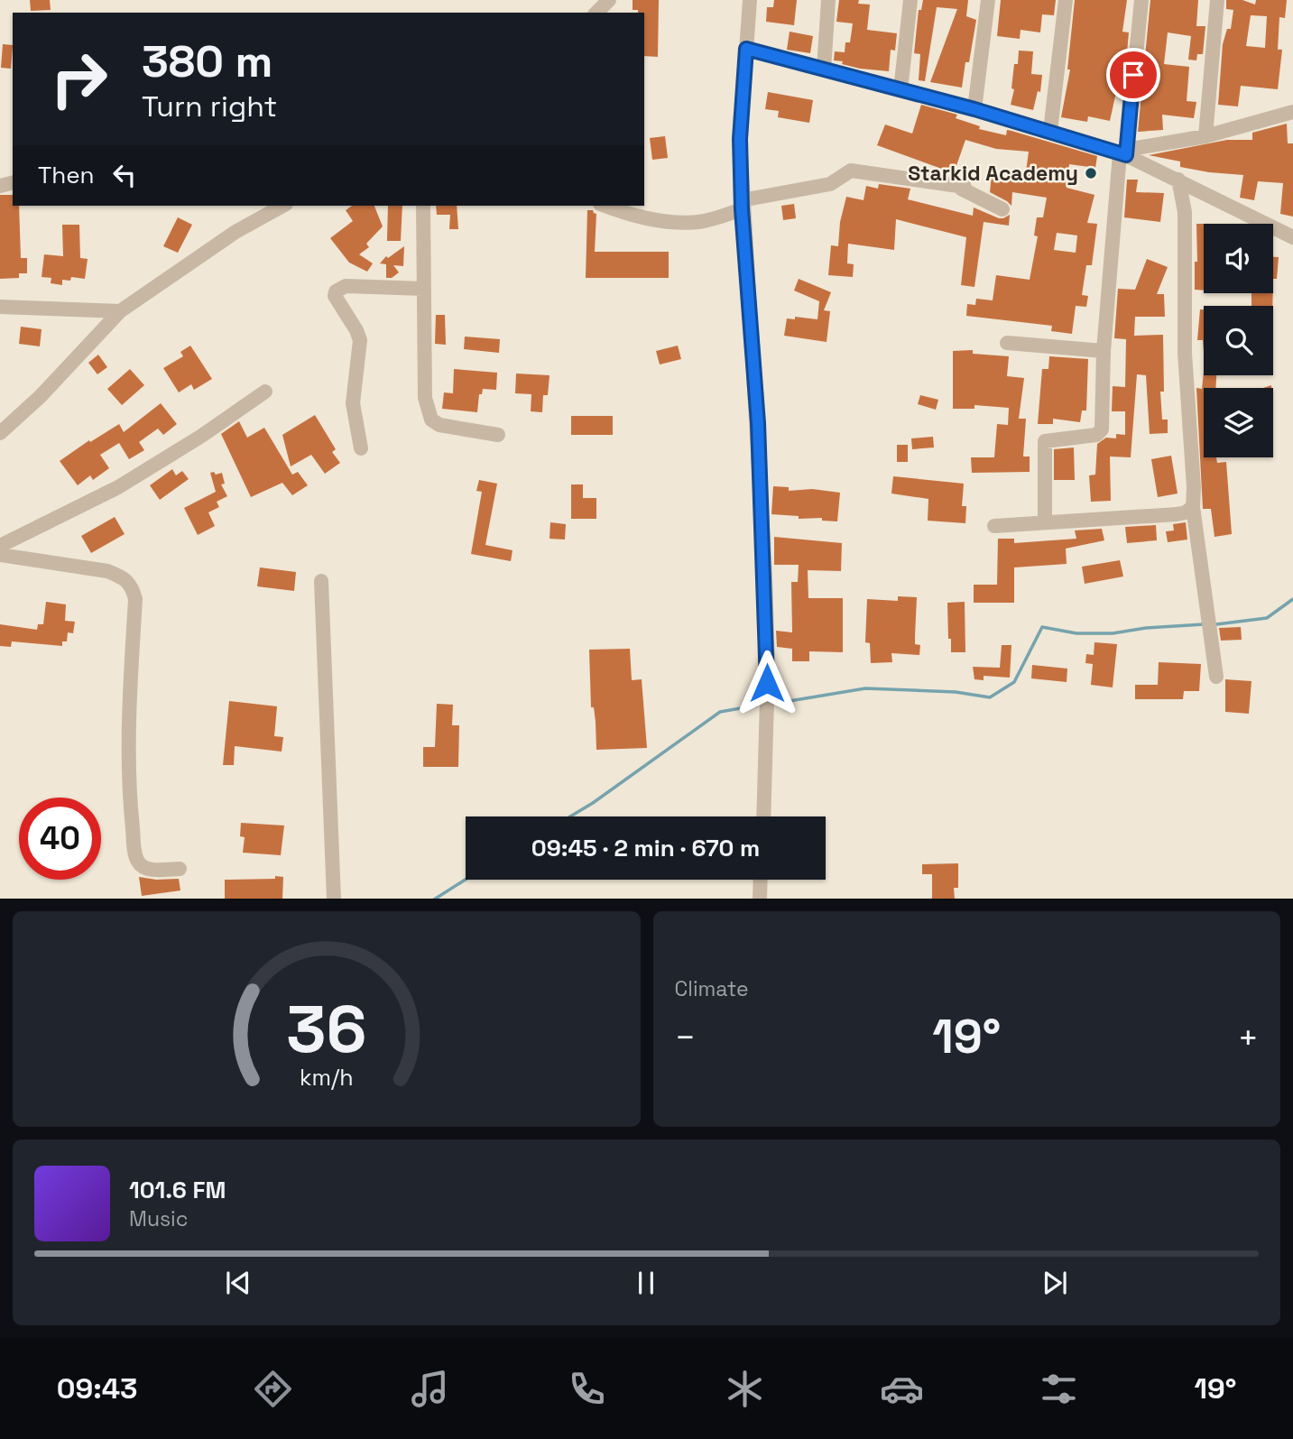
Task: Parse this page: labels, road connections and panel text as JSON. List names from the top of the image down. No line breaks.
{"places":["Starkid Academy"],"page":{"turn":["380 m","Turn right"],"then":"Then","limit":"40","trip":"09:45 · 2 min · 670 m","tile":"Climate","heat":["−","19°","+"],"song":["101.6 FM","Music"],"tabs":["09:43","19°"],"gauge":["36","km/h"]}}
